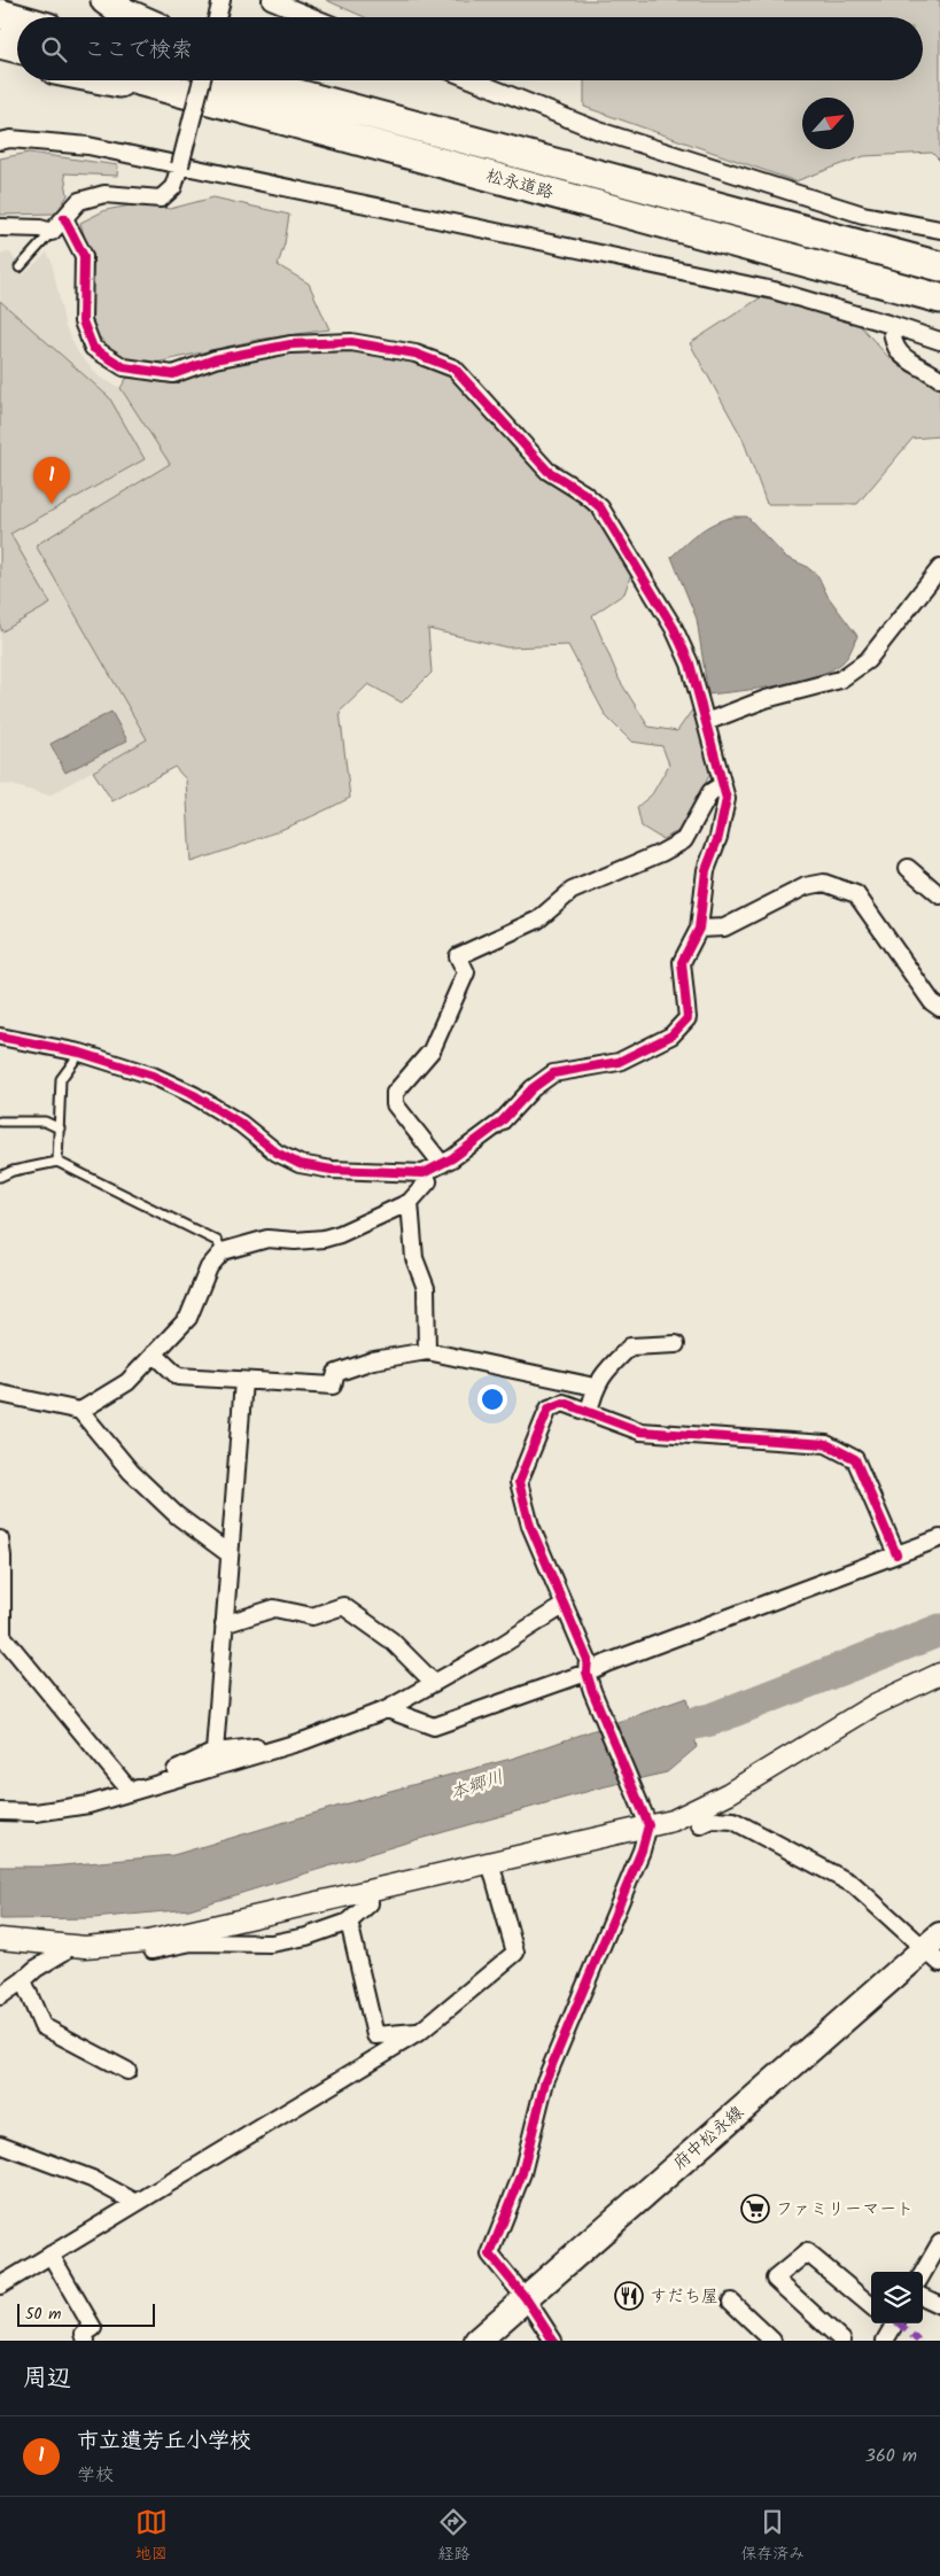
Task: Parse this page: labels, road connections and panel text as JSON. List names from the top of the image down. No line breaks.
{"streets":{"highway":["松永道路"],"main road":["府中松永線"]},"water":["本郷川"],"places":{"supermarket":["ファミリーマート"],"restaurant":["すだち屋"]},"scale_bar":"50 m","north":"top right","page":{"search":"ここで検索","pins":"1","scale":"50 m","heading":"周辺","list":[{"mark":"1","name":"市立遺芳丘小学校","note":"学校","value":"360 m"}],"nav":["地図","経路","保存済み"]}}
